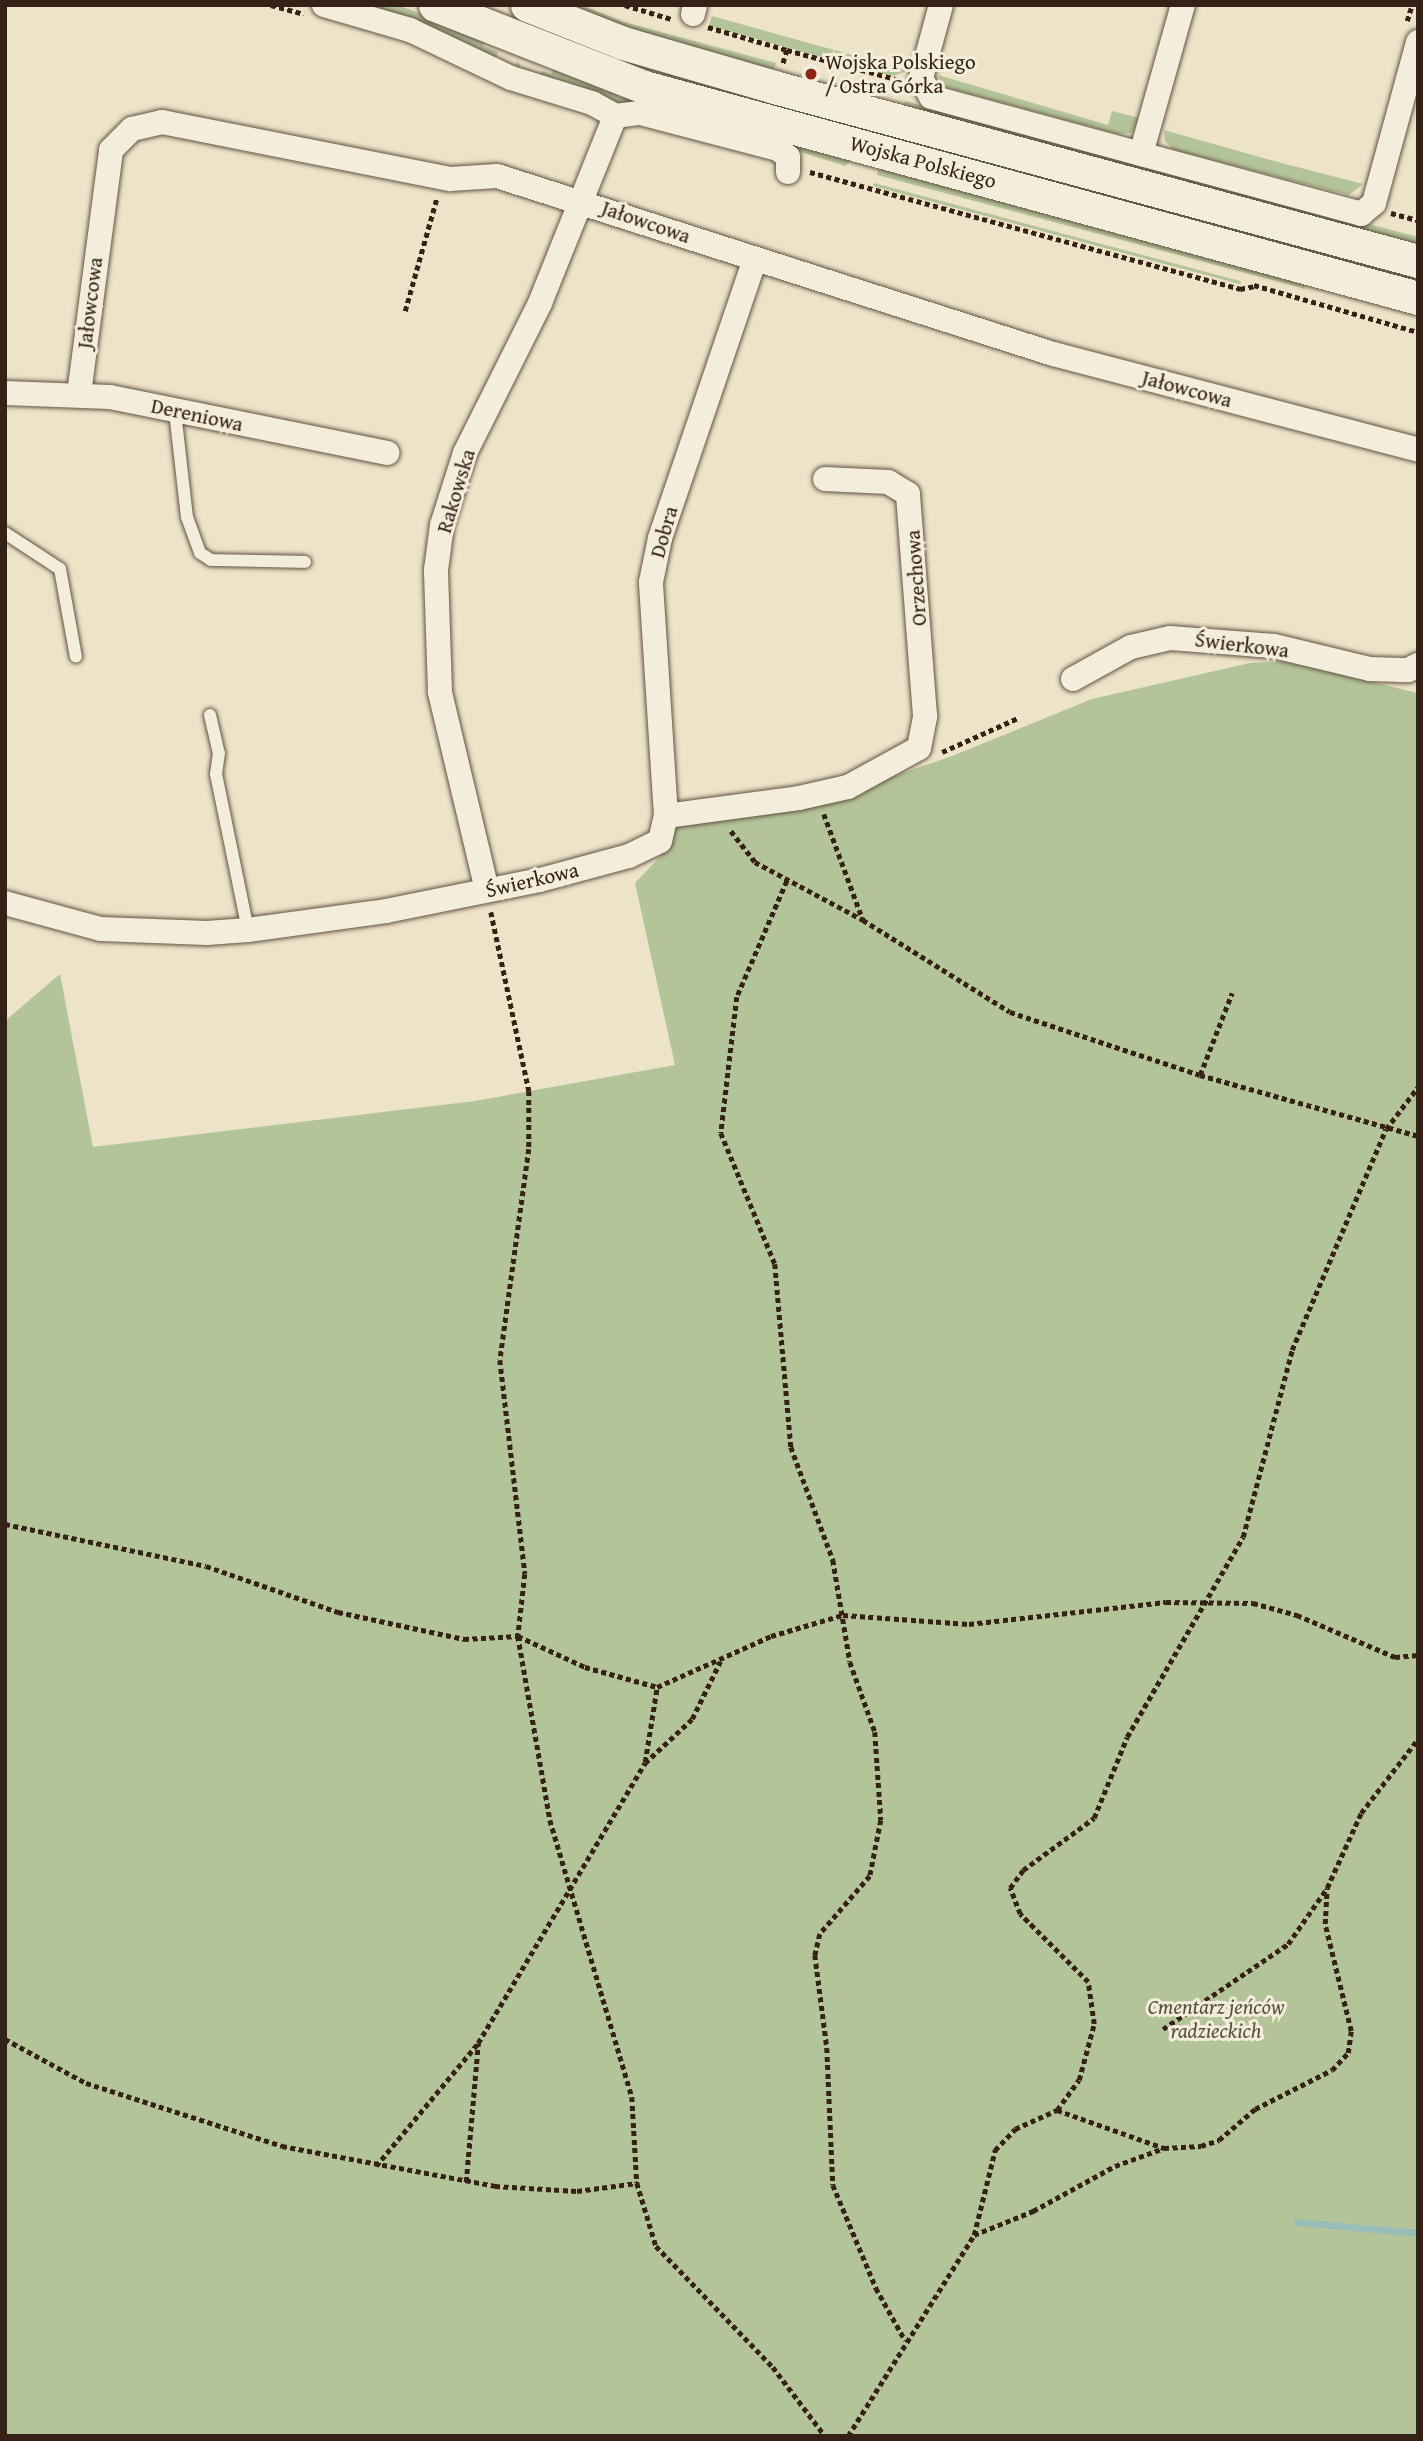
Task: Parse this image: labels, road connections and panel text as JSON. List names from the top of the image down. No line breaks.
{"streets":{"main road":["Wojska Polskiego"],"street":["Jałowcowa","Dereniowa","Rakowska","Dobra","Orzechowa","Świerkowa"]},"crossings":[["Jałowcowa","Dereniowa"],["Jałowcowa","Rakowska"],["Jałowcowa","Dobra"],["Rakowska","Świerkowa"],["Dobra","Świerkowa"]],"parks":["Cmentarz jeńców radzieckich"],"places":["Wojska Polskiego / Ostra Górka"]}
